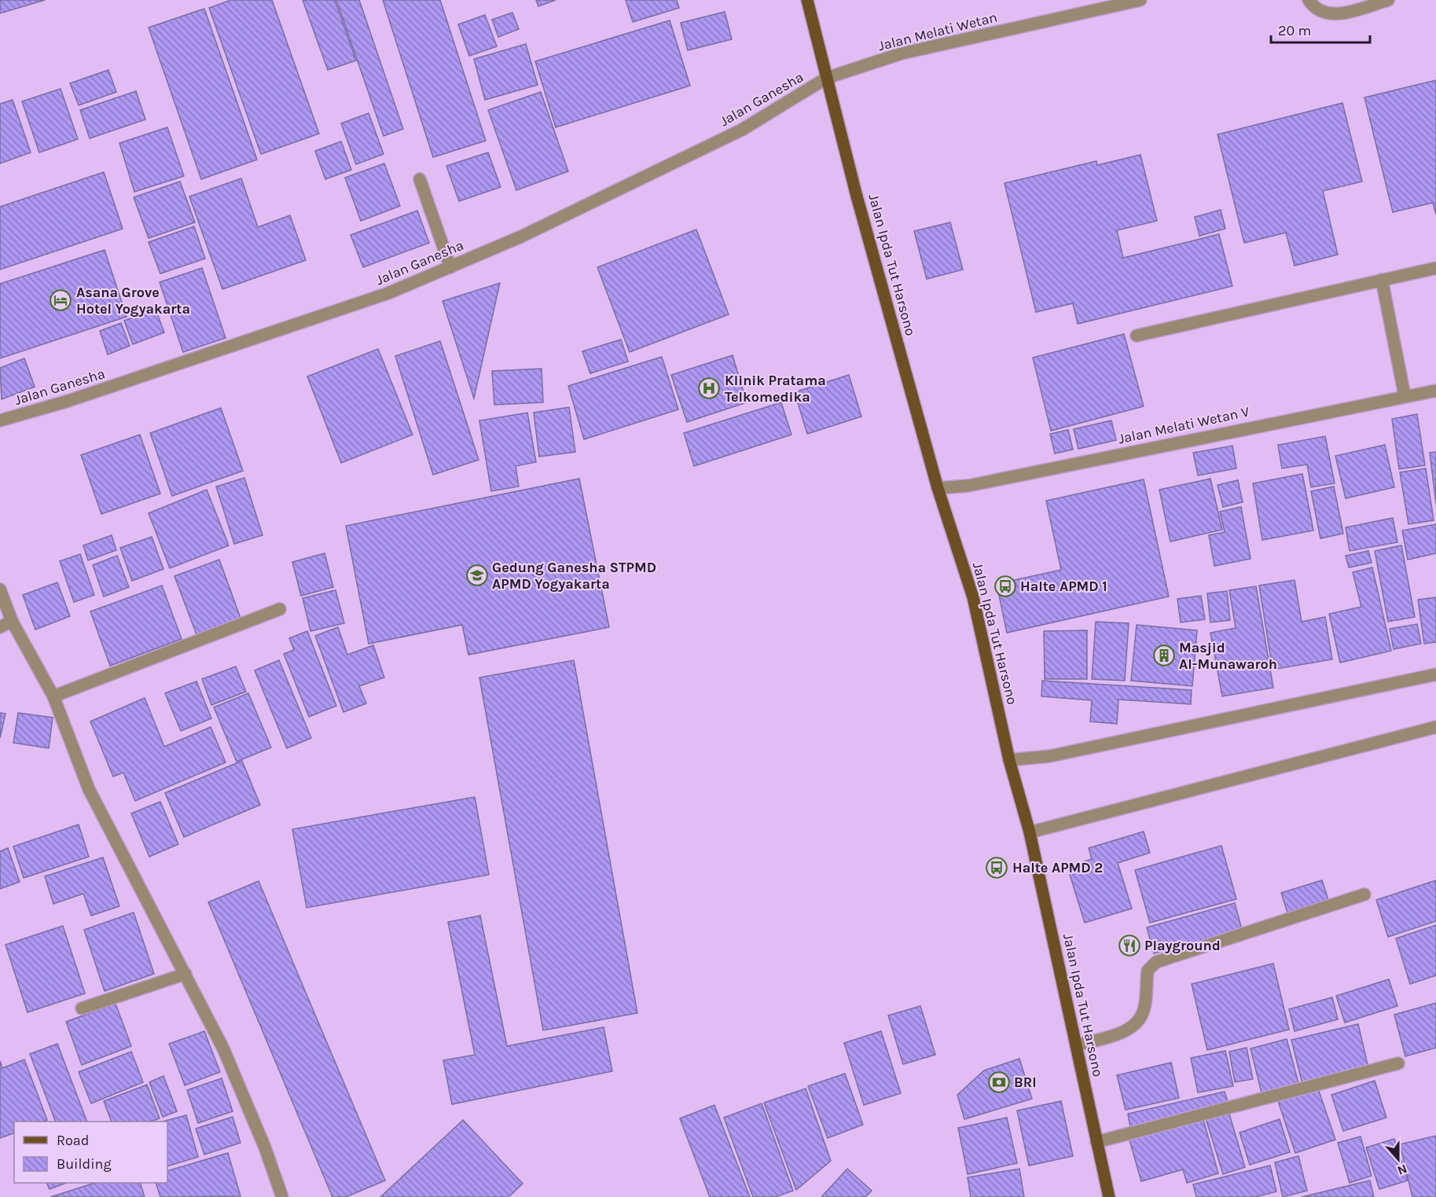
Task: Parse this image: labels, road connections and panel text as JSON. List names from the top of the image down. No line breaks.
{"streets":{"main road":["Jalan Ipda Tut Harsono"],"street":["Jalan Melati Wetan","Jalan Ganesha","Jalan Melati Wetan V"]},"crossings":[["Jalan Melati Wetan","Jalan Ganesha"],["Jalan Melati Wetan","Jalan Ipda Tut Harsono"],["Jalan Ganesha","Jalan Ipda Tut Harsono"],["Jalan Ipda Tut Harsono","Jalan Melati Wetan V"]],"places":{"hotel":["Asana Grove Hotel Yogyakarta"],"hospital":["Klinik Pratama Telkomedika"],"school or university":["Gedung Ganesha STPMD APMD Yogyakarta"],"bus stop":["Halte APMD 1","Halte APMD 2"],"building":["Masjid Al-Munawaroh"],"restaurant":["Playground"],"bank":["BRI"]},"legend":["Road","Building"],"scale_bar":"20 m","north":"bottom"}
